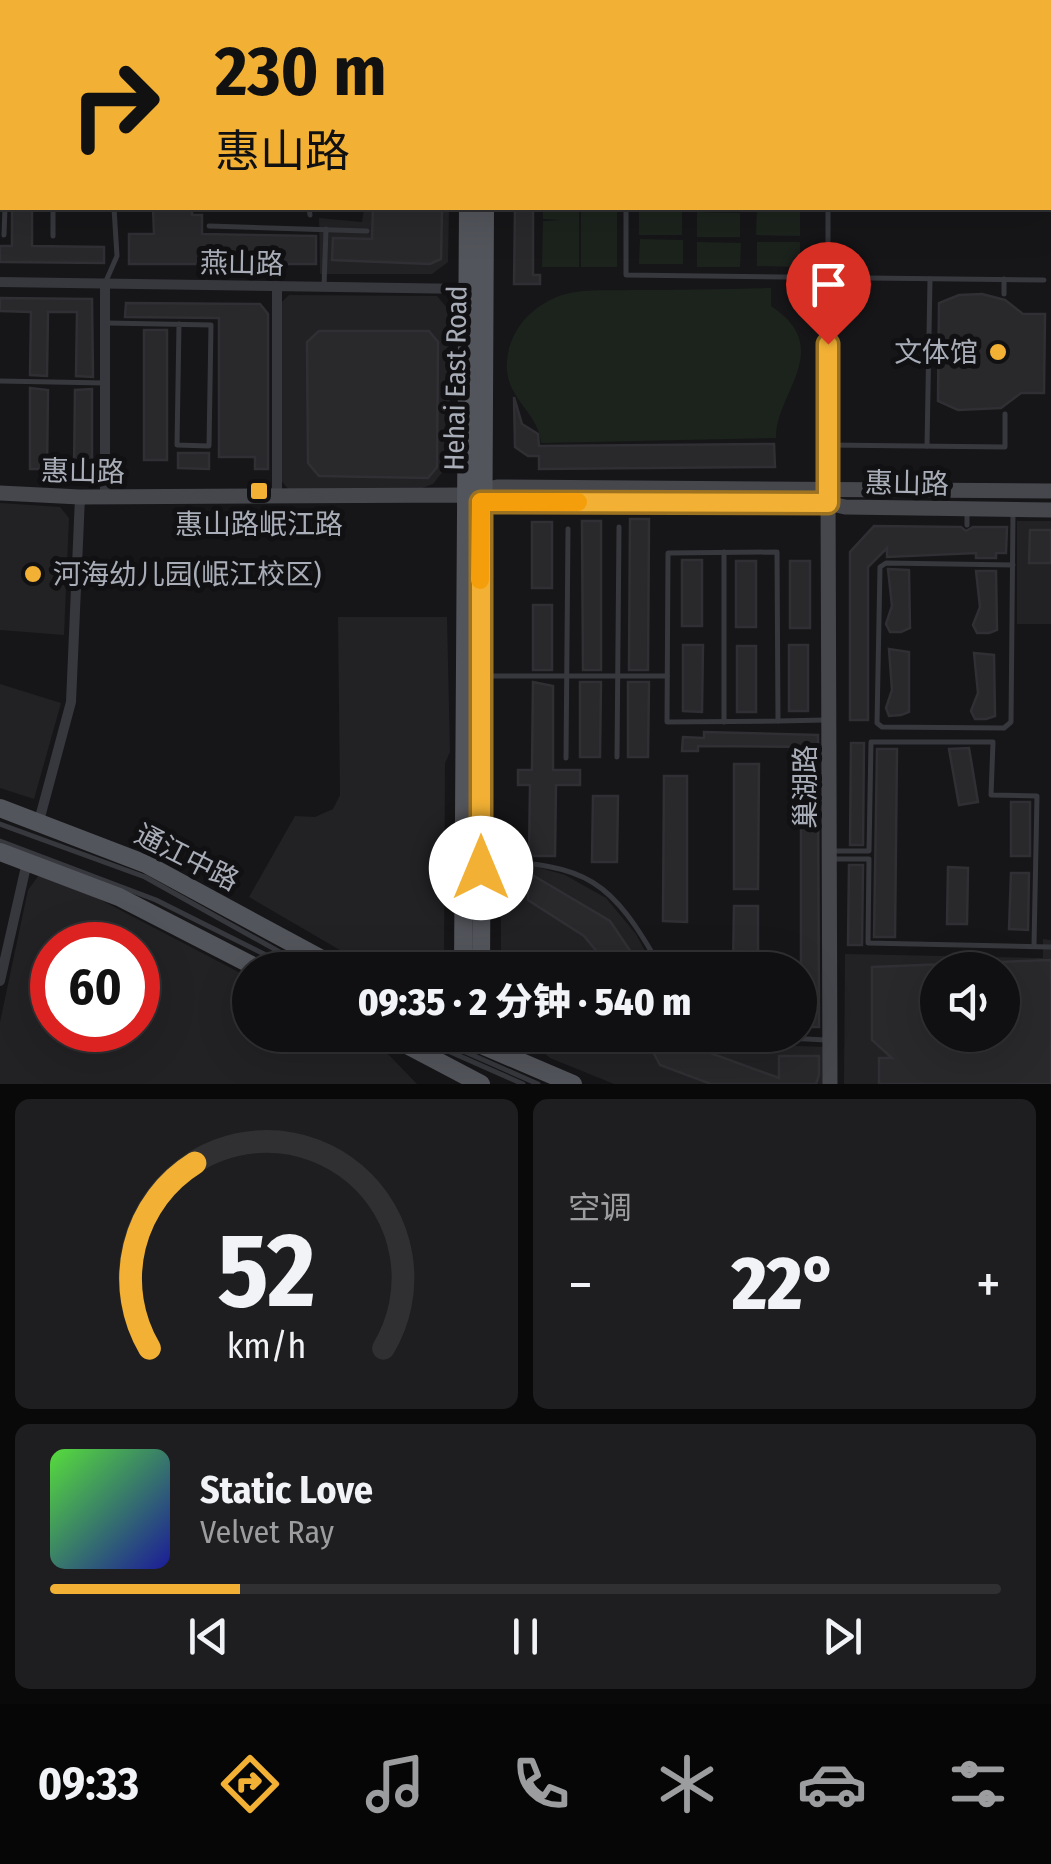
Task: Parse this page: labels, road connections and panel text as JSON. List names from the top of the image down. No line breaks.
{"streets":{"main road":["Hehai East Road","通江中路"],"street":["燕山路","惠山路","巢湖路"]},"crossings":[["燕山路","Hehai East Road"],["Hehai East Road","惠山路"],["惠山路","巢湖路"]],"places":{"other":["文体馆","河海幼儿园(岷江校区)"],"transit":["惠山路岷江路"]},"page":{"turn":["230 m","惠山路"],"limit":"60","trip":"09:35 · 2 分钟 · 540 m","tile":"空调","heat":["−","22°","+"],"song":["Static Love","Velvet Ray"],"tabs":"09:33","gauge":["52","km/h"]}}
